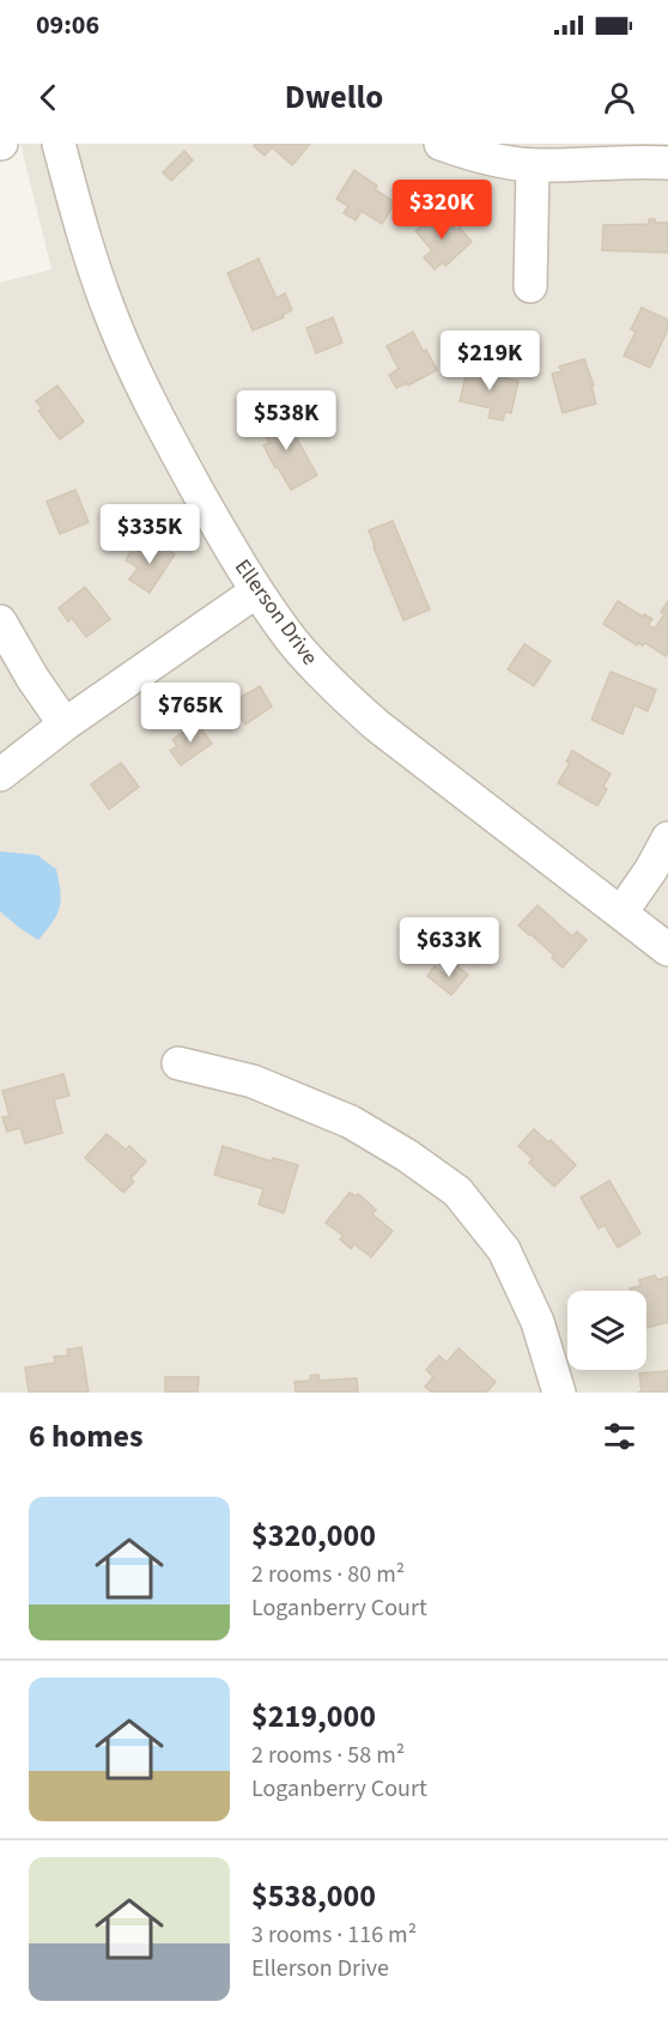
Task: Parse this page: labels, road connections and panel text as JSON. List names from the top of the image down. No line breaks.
{"streets":{"street":["Ellerson Drive"]},"page":{"status":"09:06","header":"Dwello","price":["$320K","$219K","$538K","$335K","$765K","$633K"],"heading":"6 homes","list":[{"name":"$320,000","note":"2 rooms · 80 m² · Loganberry Court"},{"name":"$219,000","note":"2 rooms · 58 m² · Loganberry Court"},{"name":"$538,000","note":"3 rooms · 116 m² · Ellerson Drive"}]}}
